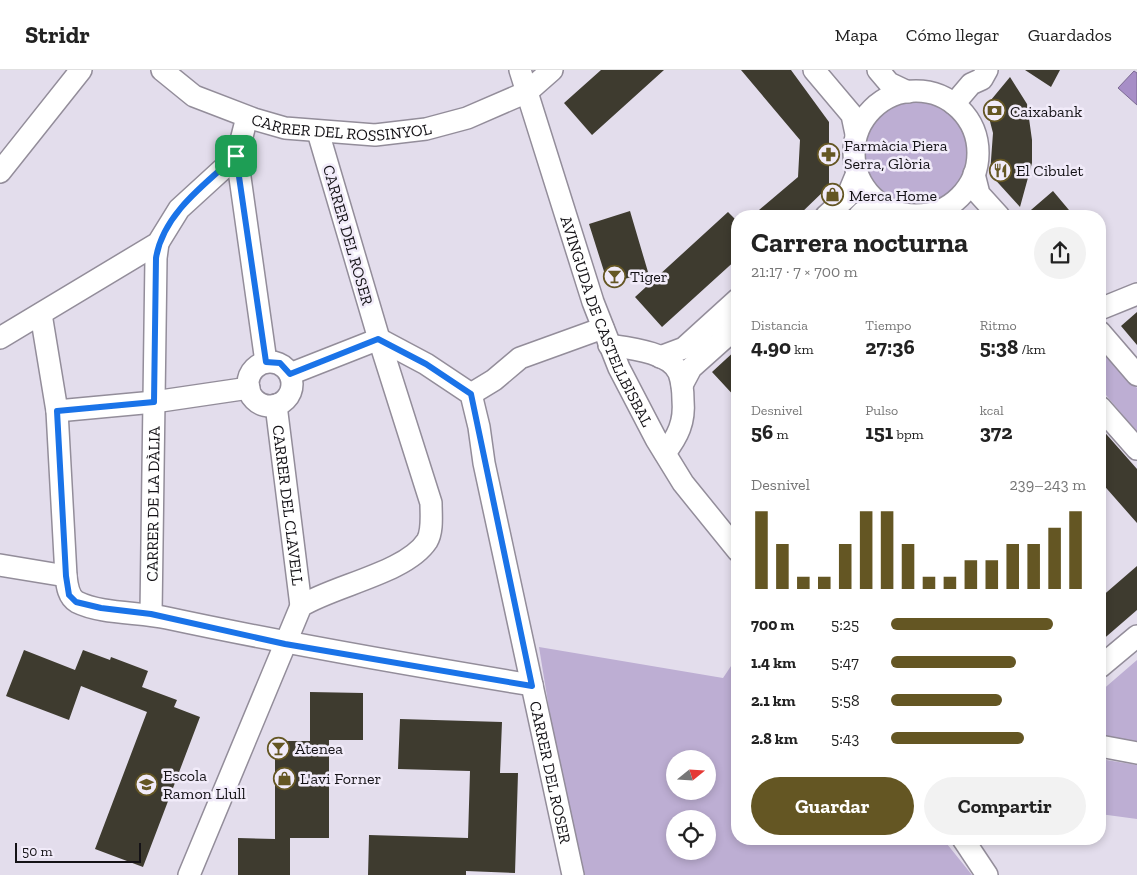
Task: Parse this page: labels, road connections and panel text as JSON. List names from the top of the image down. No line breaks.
{"streets":{"street":["CARRER DEL ROSSINYOL","CARRER DEL ROSER","AVINGUDA DE CASTELLBISBAL","CARRER DE LA DÀLIA","CARRER DEL CLAVELL"]},"crossings":[["CARRER DEL ROSSINYOL","CARRER DEL ROSER"],["CARRER DEL ROSSINYOL","AVINGUDA DE CASTELLBISBAL"],["CARRER DEL ROSER","CARRER DEL CLAVELL"]],"places":{"bank":["Caixabank"],"pharmacy":["Farmàcia Piera Serra, Glòria"],"restaurant":["El Cibulet"],"shop":["Merca Home","L'avi Forner"],"bar":["Tiger","Atenea"],"school or university":["Escola Ramon Llull"]},"scale_bar":"50 m","north":"right","page":{"header":"Stridr","nav":["Mapa","Cómo llegar","Guardados"],"heading":["Carrera nocturna","21:17 · 7 × 700 m"],"stats":[["Distancia","4.90 km"],["Tiempo","27:36"],["Ritmo","5:38 /km"],["Desnivel","56 m"],["Pulso","151 bpm"],["kcal","372"]],"chart":["Desnivel","239–243 m"],"list":[{"name":"700 m","note":"5:25"},{"name":"1.4 km","note":"5:47"},{"name":"2.1 km","note":"5:58"},{"name":"2.8 km","note":"5:43"}],"buttons":["Guardar","Compartir"],"scale":"50 m"}}
